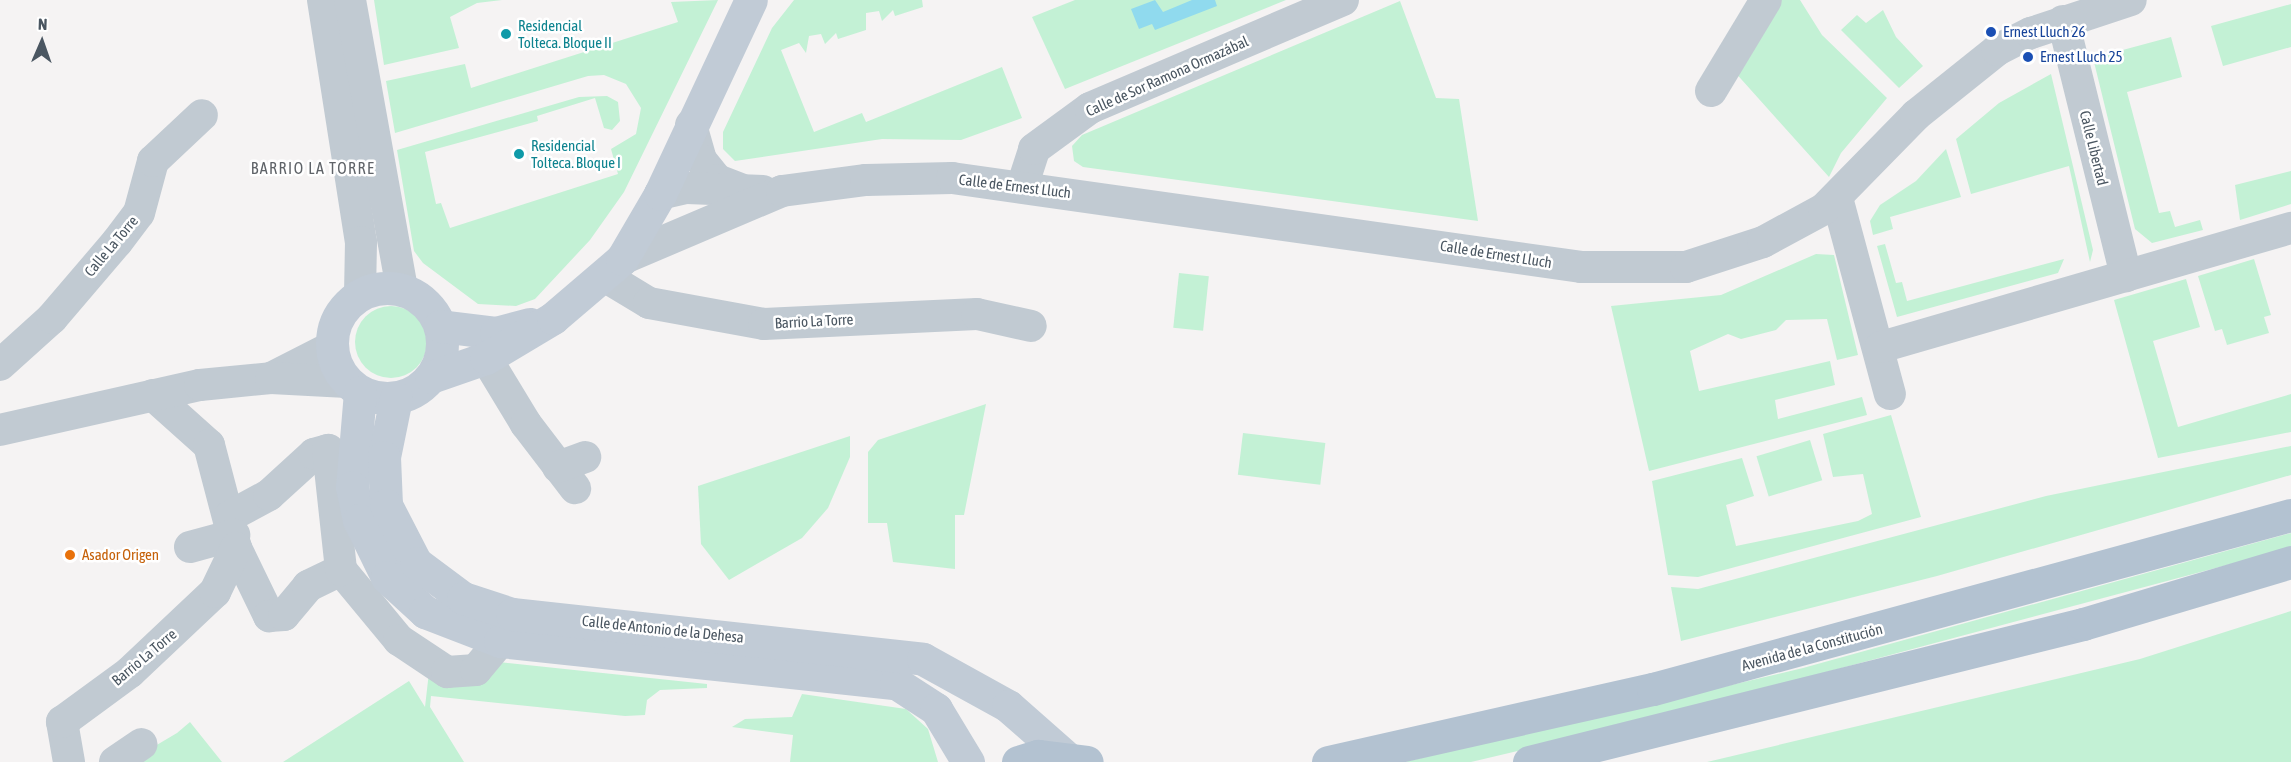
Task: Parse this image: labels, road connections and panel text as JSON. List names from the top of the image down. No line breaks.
{"streets":{"main road":["Calle de Antonio de la Dehesa","Avenida de la Constitución"],"street":["Calle de Sor Ramona Ormazábal","Calle Libertad","Calle de Ernest Lluch","Calle La Torre","Barrio La Torre"]},"crossings":[["Calle de Sor Ramona Ormazábal","Calle de Ernest Lluch"],["Calle Libertad","Calle de Ernest Lluch"],["Calle de Ernest Lluch","Barrio La Torre"]],"districts":["BARRIO LA TORRE"],"places":["Ernest Lluch 26","Residencial Tolteca. Bloque II","Ernest Lluch 25","Residencial Tolteca. Bloque I","Asador Origen"],"north":"top"}
